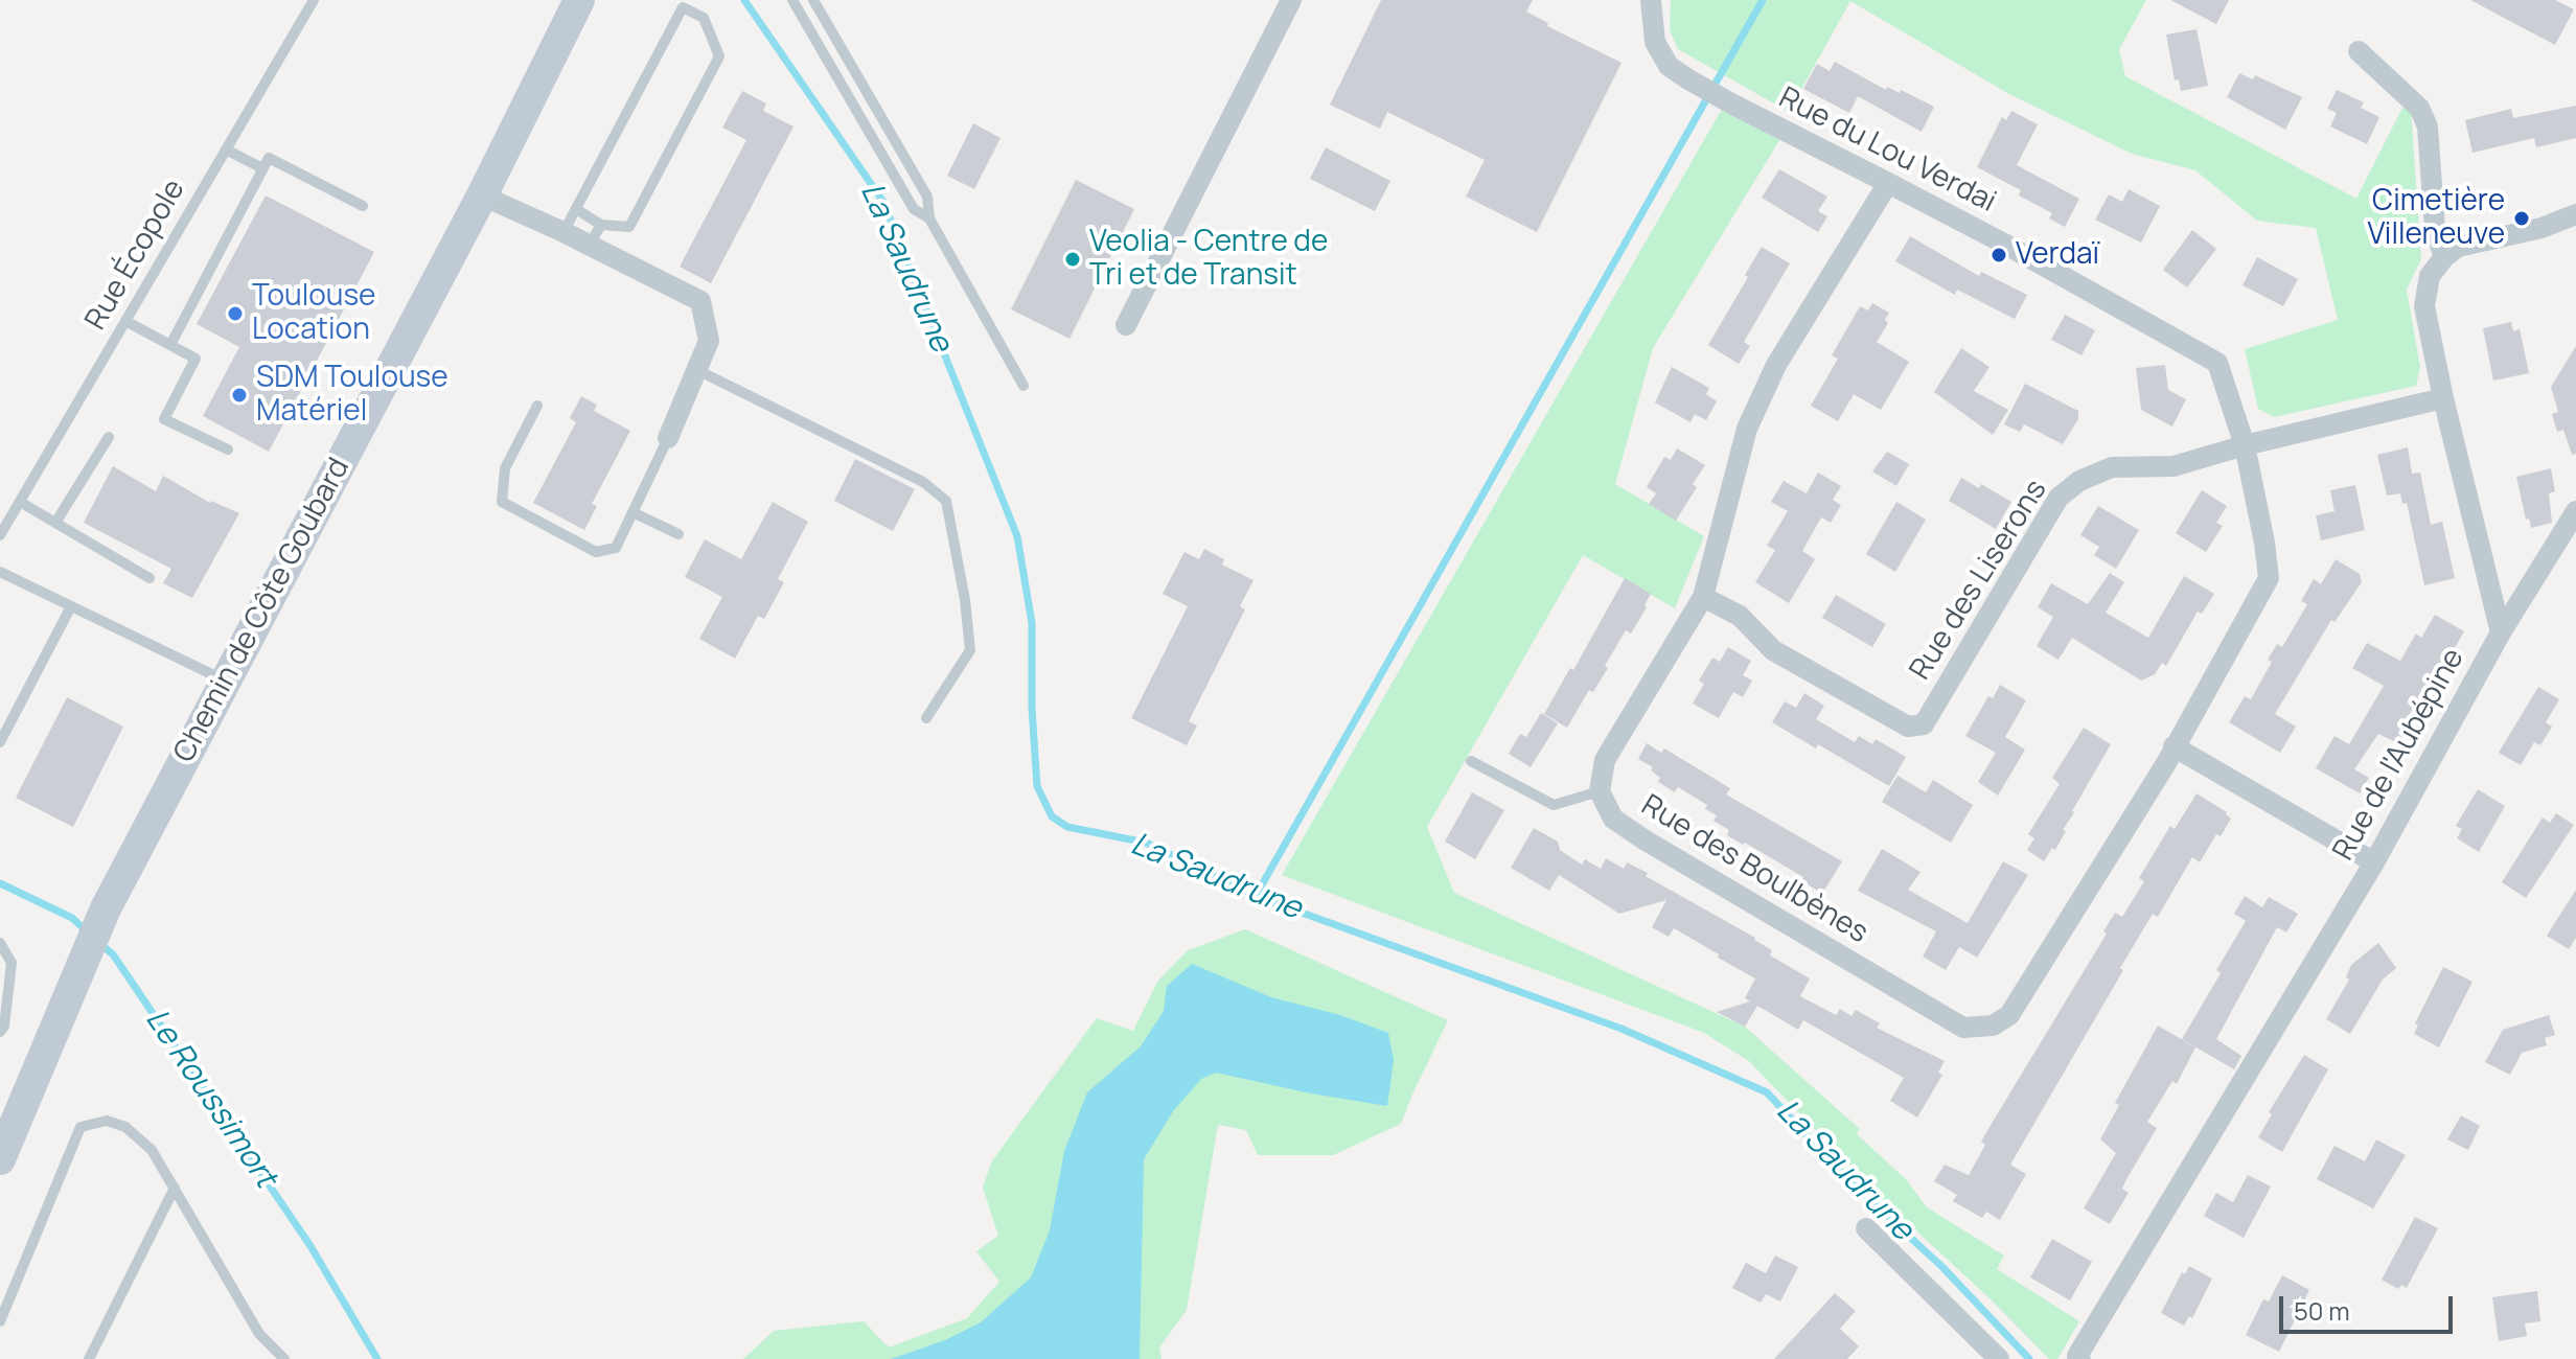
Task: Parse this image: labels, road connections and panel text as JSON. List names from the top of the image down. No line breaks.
{"streets":{"main road":["Chemin de Côte Goubard"],"street":["Rue du Lou Verdai","Rue des Liserons","Rue de l'Aubépine","Rue des Boulbènes"],"lane":["Rue Écopole"]},"crossings":[["Rue du Lou Verdai","Rue des Liserons"],["Rue du Lou Verdai","Rue des Boulbènes"],["Rue des Liserons","Rue de l'Aubépine"]],"water":["La Saudrune","Le Roussimort"],"places":["Cimetière Villeneuve","Verdaï","Veolia - Centre de Tri et de Transit","Toulouse Location","SDM Toulouse Matériel"],"scale_bar":"50 m"}
